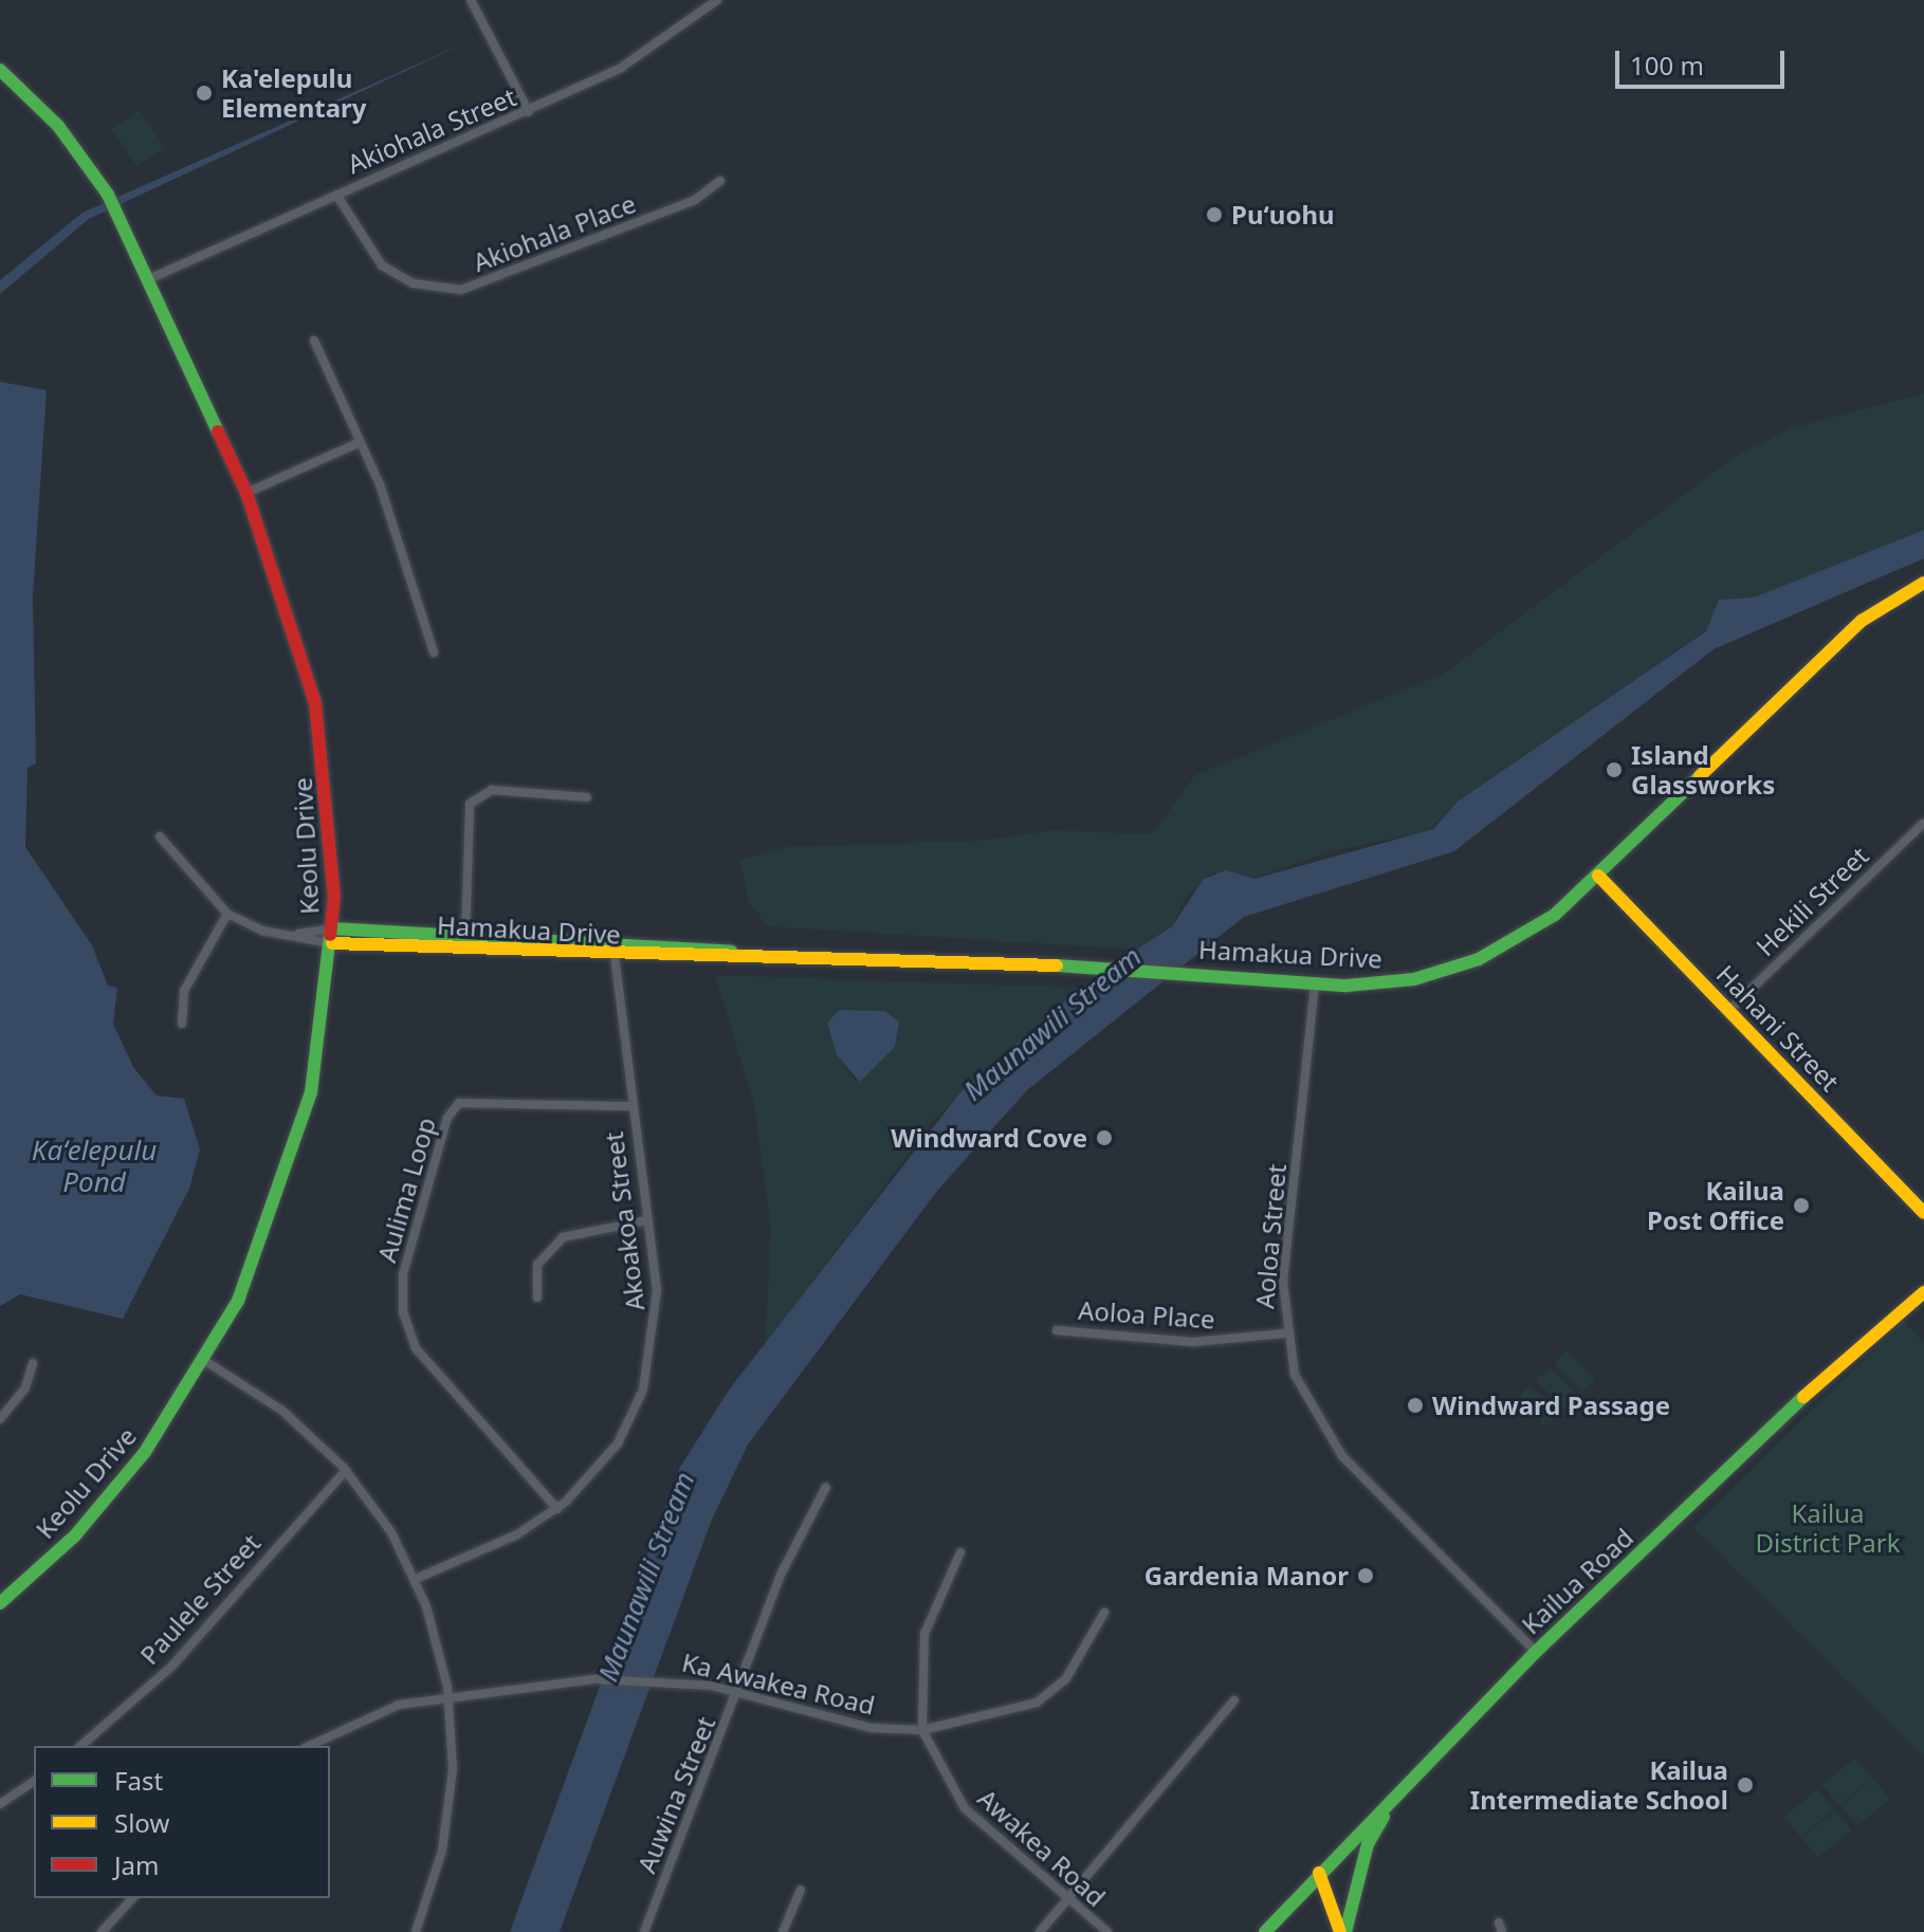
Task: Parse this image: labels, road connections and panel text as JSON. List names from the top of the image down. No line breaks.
{"streets":{"main road":["Keolu Drive","Hamakua Drive","Hahani Street","Kailua Road"],"street":["Akiohala Street","Akiohala Place","Hekili Street","Aulima Loop","Akoakoa Street","Aoloa Street","Aoloa Place","Paulele Street","Ka Awakea Road","Auwina Street","Awakea Road"]},"crossings":[["Akiohala Street","Akiohala Place"],["Akiohala Street","Keolu Drive"],["Keolu Drive","Hamakua Drive"],["Hekili Street","Hahani Street"],["Hamakua Drive","Hahani Street"],["Hamakua Drive","Akoakoa Street"],["Hamakua Drive","Aoloa Street"],["Aulima Loop","Akoakoa Street"],["Aoloa Street","Aoloa Place"],["Aoloa Street","Kailua Road"],["Ka Awakea Road","Auwina Street"],["Ka Awakea Road","Awakea Road"]],"water":["Maunawili Stream","Kaʻelepulu Pond"],"parks":["Kailua District Park"],"places":["Ka'elepulu Elementary","Puʻuohu","Island Glassworks","Windward Cove","Kailua Post Office","Windward Passage","Gardenia Manor","Kailua Intermediate School"],"legend":["Fast","Slow","Jam"],"scale_bar":"100 m"}
